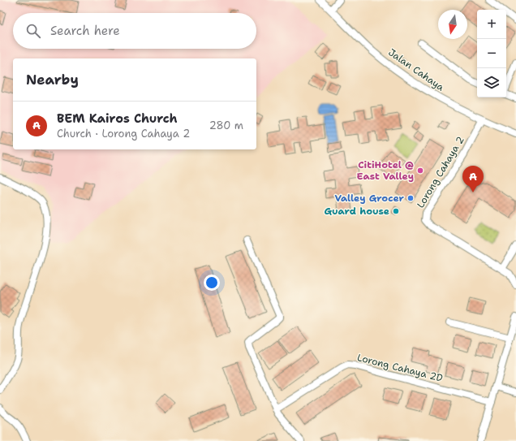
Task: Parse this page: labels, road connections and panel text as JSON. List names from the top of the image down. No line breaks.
{"streets":{"street":["Jalan Cahaya","Lorong Cahaya 2","Lorong Cahaya 2D"]},"crossings":[["Jalan Cahaya","Lorong Cahaya 2"]],"places":["CitiHotel @ East Valley","Valley Grocer","Guard house"],"north":"bottom","page":{"map_buttons":["+","−"],"search":"Search here","heading":"Nearby","list":[{"mark":"A","name":"BEM Kairos Church","note":"Church · Lorong Cahaya 2","value":"280 m"}],"pins":"A"}}
